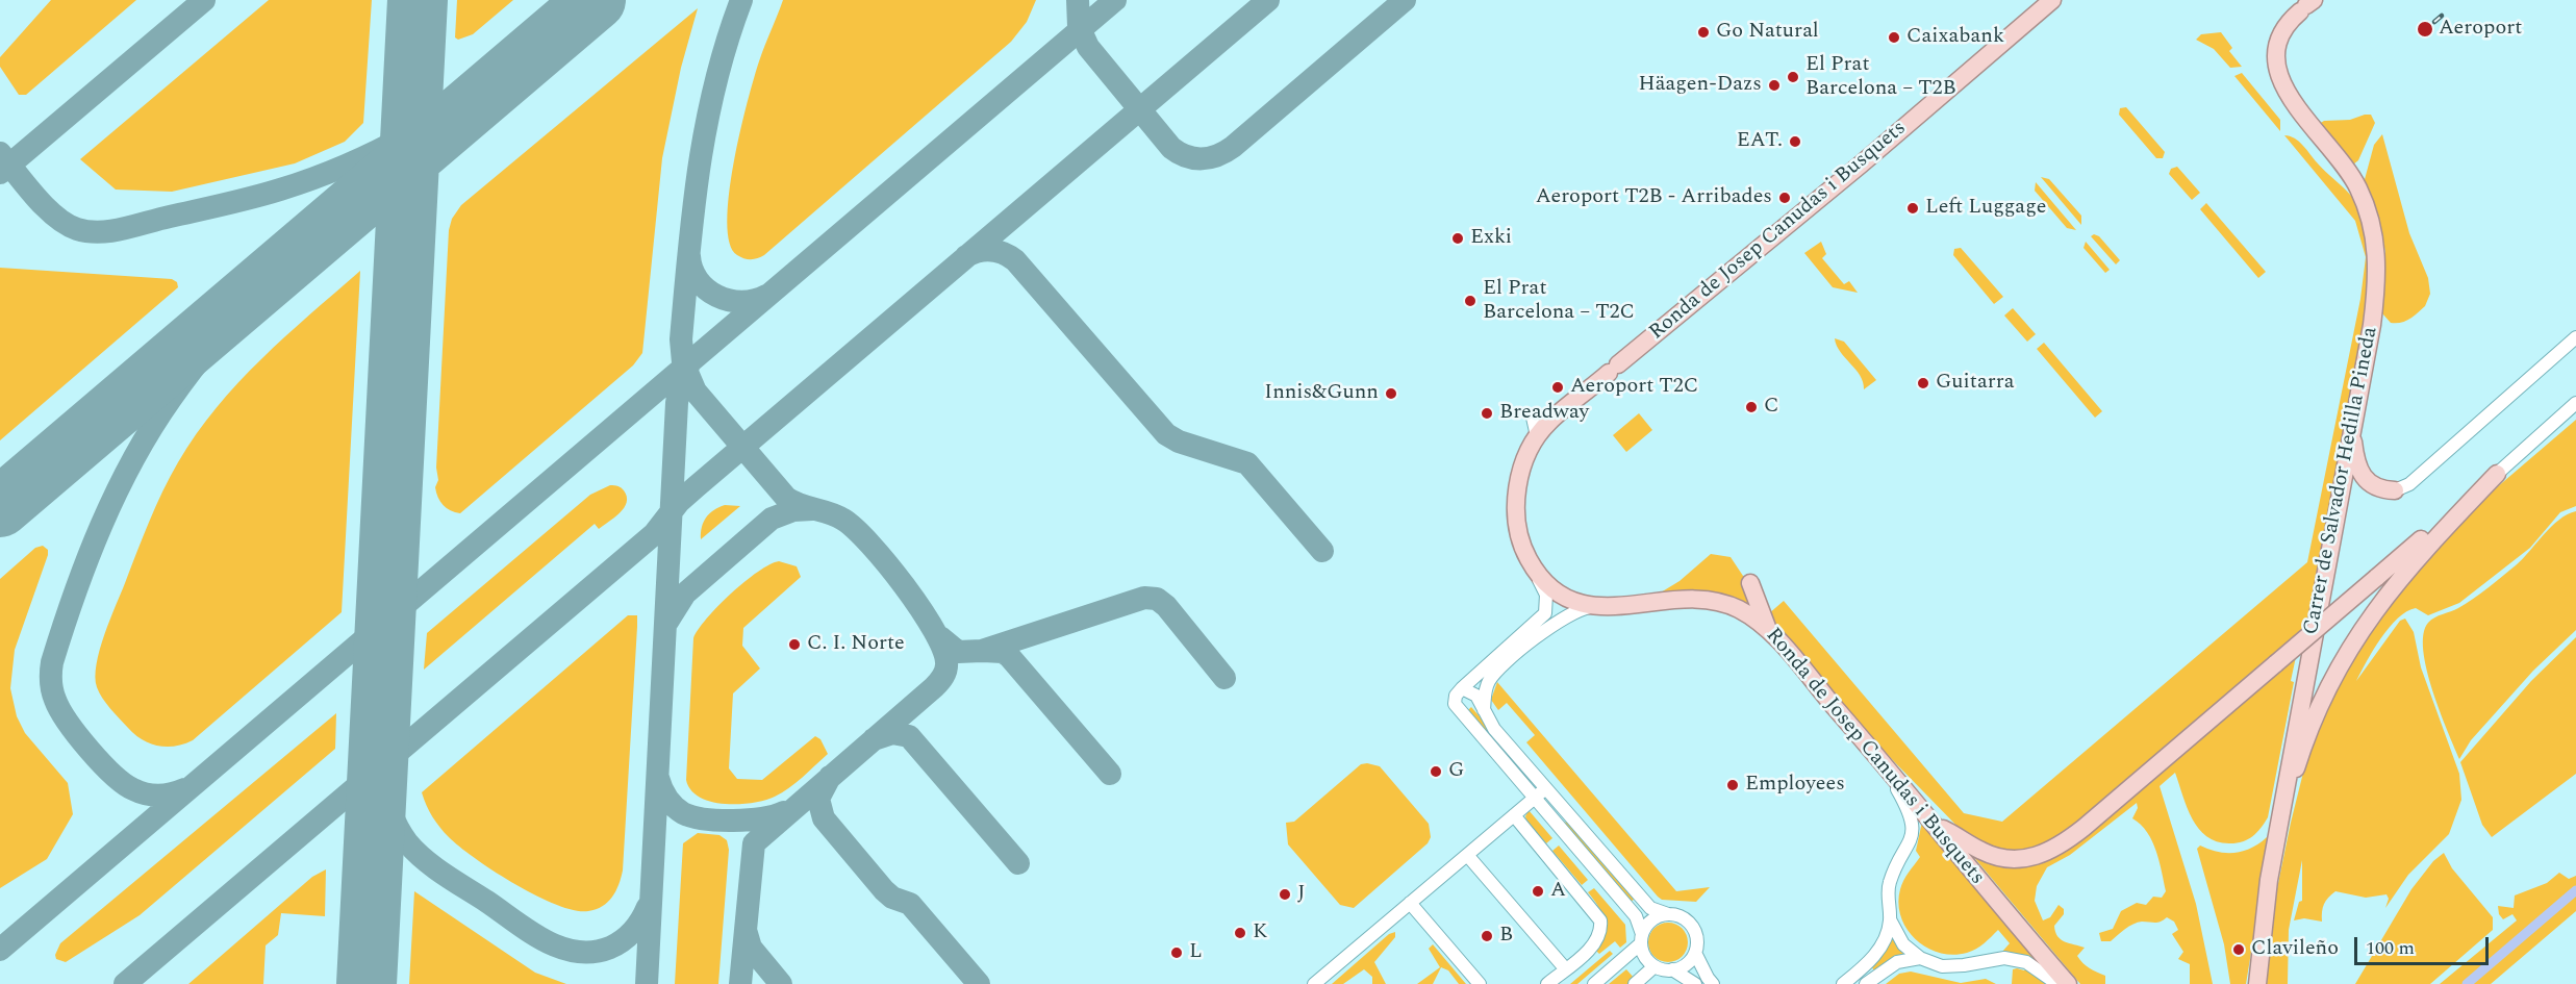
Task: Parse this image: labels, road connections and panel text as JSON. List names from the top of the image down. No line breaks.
{"streets":{"main road":["Ronda de Josep Canudas i Busquets","Carrer de Salvador Hedilla Pineda"]},"places":["Aeroport","Go Natural","Caixabank","El Prat Barcelona – T2B","Häagen-Dazs","EAT.","Aeroport T2B - Arribades","Left Luggage","Exki","El Prat Barcelona – T2C","Guitarra","Aeroport T2C","Innis&Gunn","C","Breadway","C. I. Norte","G","Employees","A","J","K","B","Clavileño","L"],"scale_bar":"100 m"}
